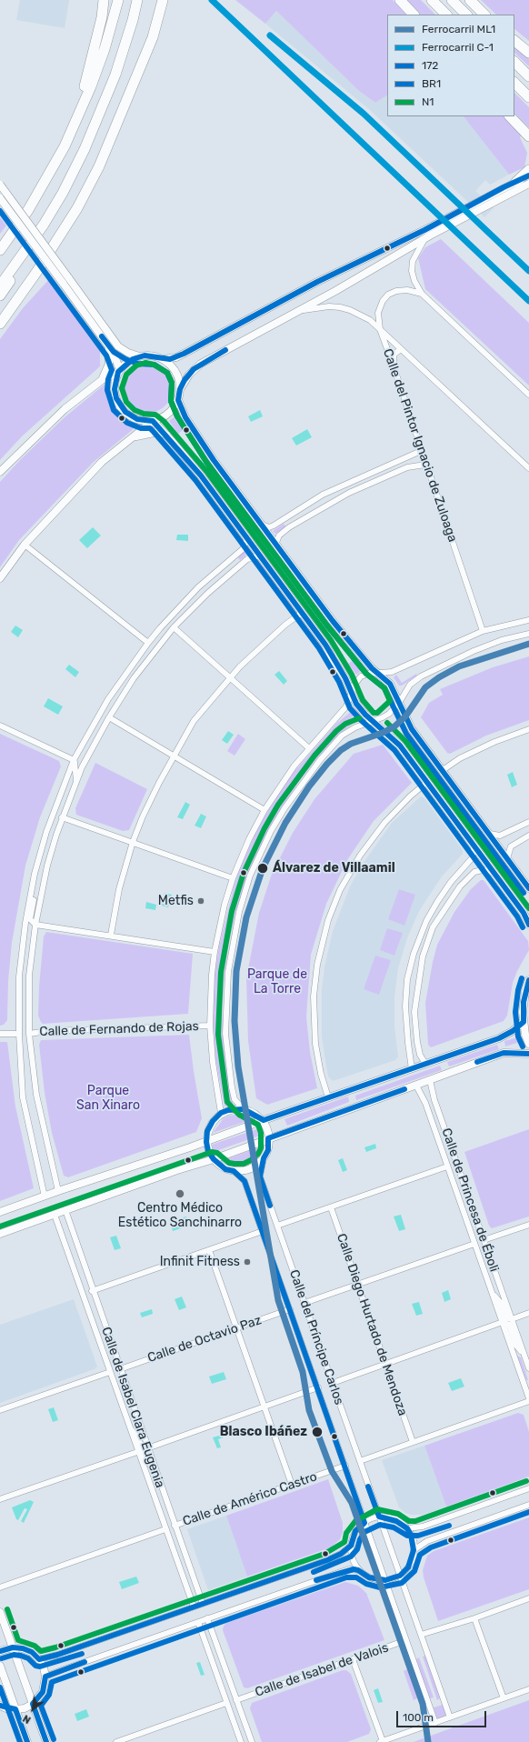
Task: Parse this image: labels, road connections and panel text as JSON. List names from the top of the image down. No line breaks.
{"streets":{"street":["Calle del Pintor Ignacio de Zuloaga","Calle de Fernando de Rojas","Calle de Princesa de Éboli","Calle Diego Hurtado de Mendoza","Calle del Príncipe Carlos","Calle de Octavio Paz","Calle de Isabel Clara Eugenia","Calle de Américo Castro","Calle de Isabel de Valois"]},"crossings":[["Calle del Príncipe Carlos","Calle de Octavio Paz"],["Calle del Príncipe Carlos","Calle de Américo Castro"],["Calle del Príncipe Carlos","Calle de Isabel de Valois"],["Calle de Octavio Paz","Calle de Isabel Clara Eugenia"],["Calle de Isabel Clara Eugenia","Calle de Américo Castro"]],"parks":["Parque de La Torre","Parque San Xinaro"],"places":["Álvarez de Villaamil","Metfis","Centro Médico Estético Sanchinarro","Infinit Fitness","Blasco Ibáñez"],"lines":["rail line C-1","transit line 172","transit line BR1","transit line N1","rail line ML1"],"legend":["Ferrocarril ML1","Ferrocarril C-1","172","BR1","N1"],"scale_bar":"100 m","north":"bottom left"}
